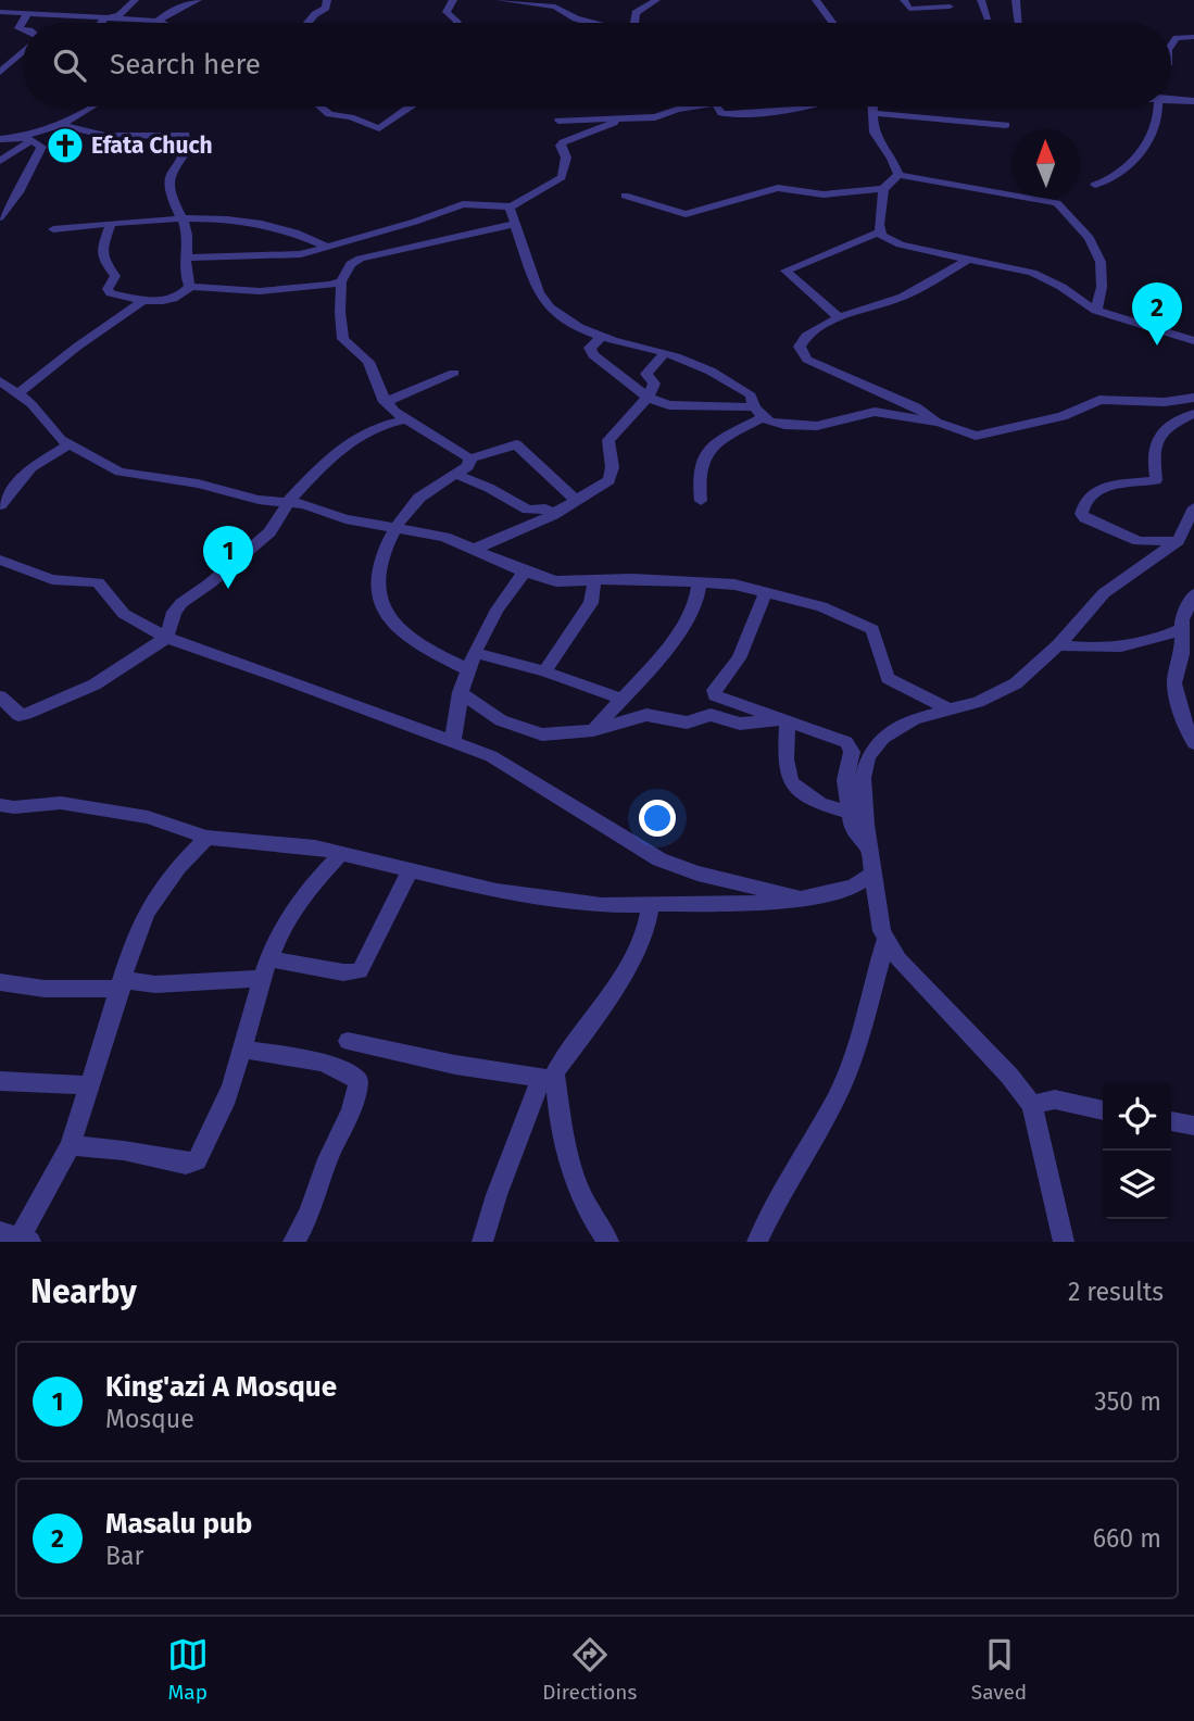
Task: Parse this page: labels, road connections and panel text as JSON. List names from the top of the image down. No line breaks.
{"places":{"church":["Efata Chuch"]},"north":"top","page":{"search":"Search here","pins":["2","1"],"heading":["Nearby","2 results"],"list":[{"mark":"1","name":"King'azi A Mosque","note":"Mosque","value":"350 m"},{"mark":"2","name":"Masalu pub","note":"Bar","value":"660 m"}],"nav":["Map","Directions","Saved"]}}
